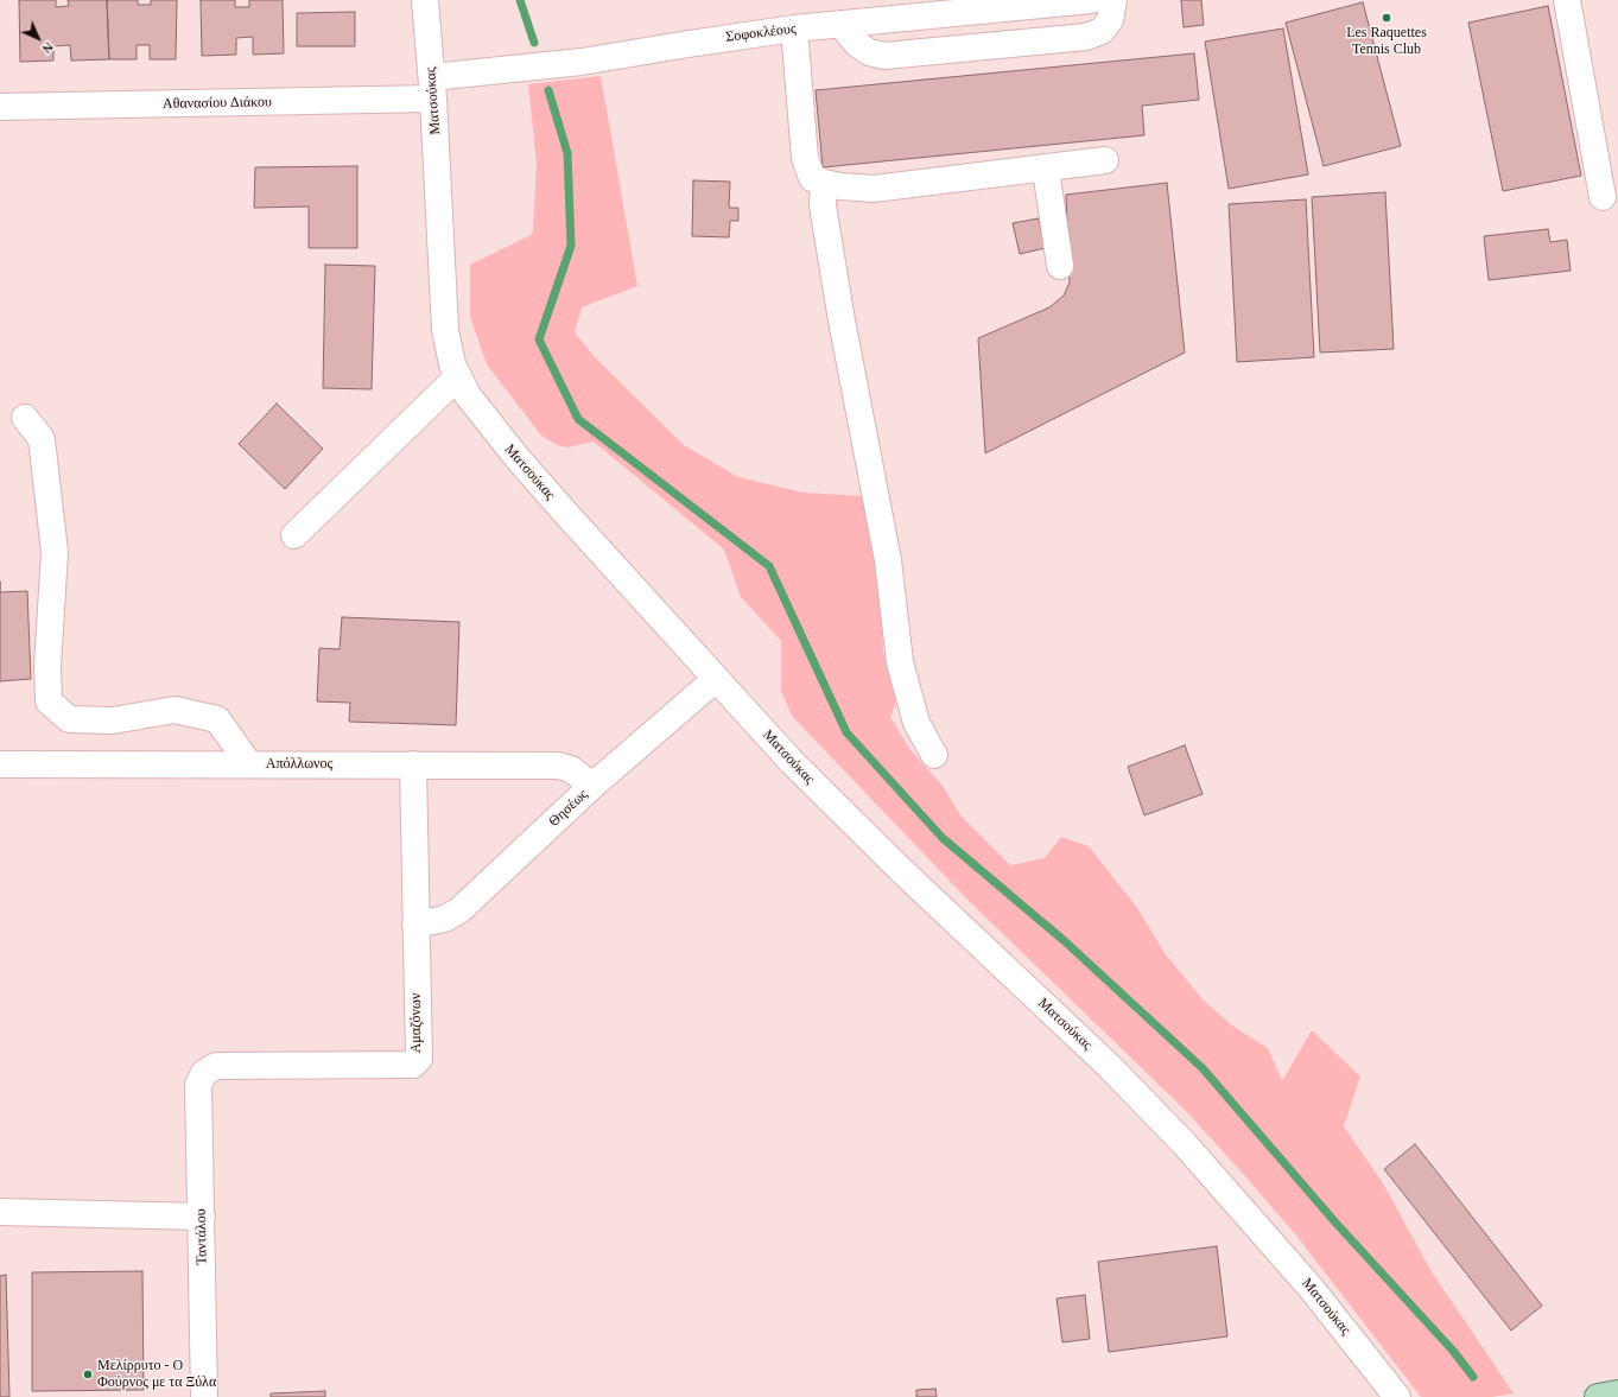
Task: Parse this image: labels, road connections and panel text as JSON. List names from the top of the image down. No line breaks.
{"streets":{"street":["Σοφοκλέους","Ματσούκας","Αθανασίου Διάκου","Απόλλωνος","Θησέως","Αμαζόνων","Ταντάλου"]},"crossings":[["Σοφοκλέους","Ματσούκας"],["Σοφοκλέους","Αθανασίου Διάκου"],["Ματσούκας","Αθανασίου Διάκου"],["Ματσούκας","Θησέως"],["Απόλλωνος","Θησέως"],["Απόλλωνος","Αμαζόνων"],["Θησέως","Αμαζόνων"],["Αμαζόνων","Ταντάλου"]],"places":["Les Raquettes Tennis Club","Μελίρρυτο - Ο Φούρνος με τα Ξύλα"],"north":"bottom right"}
